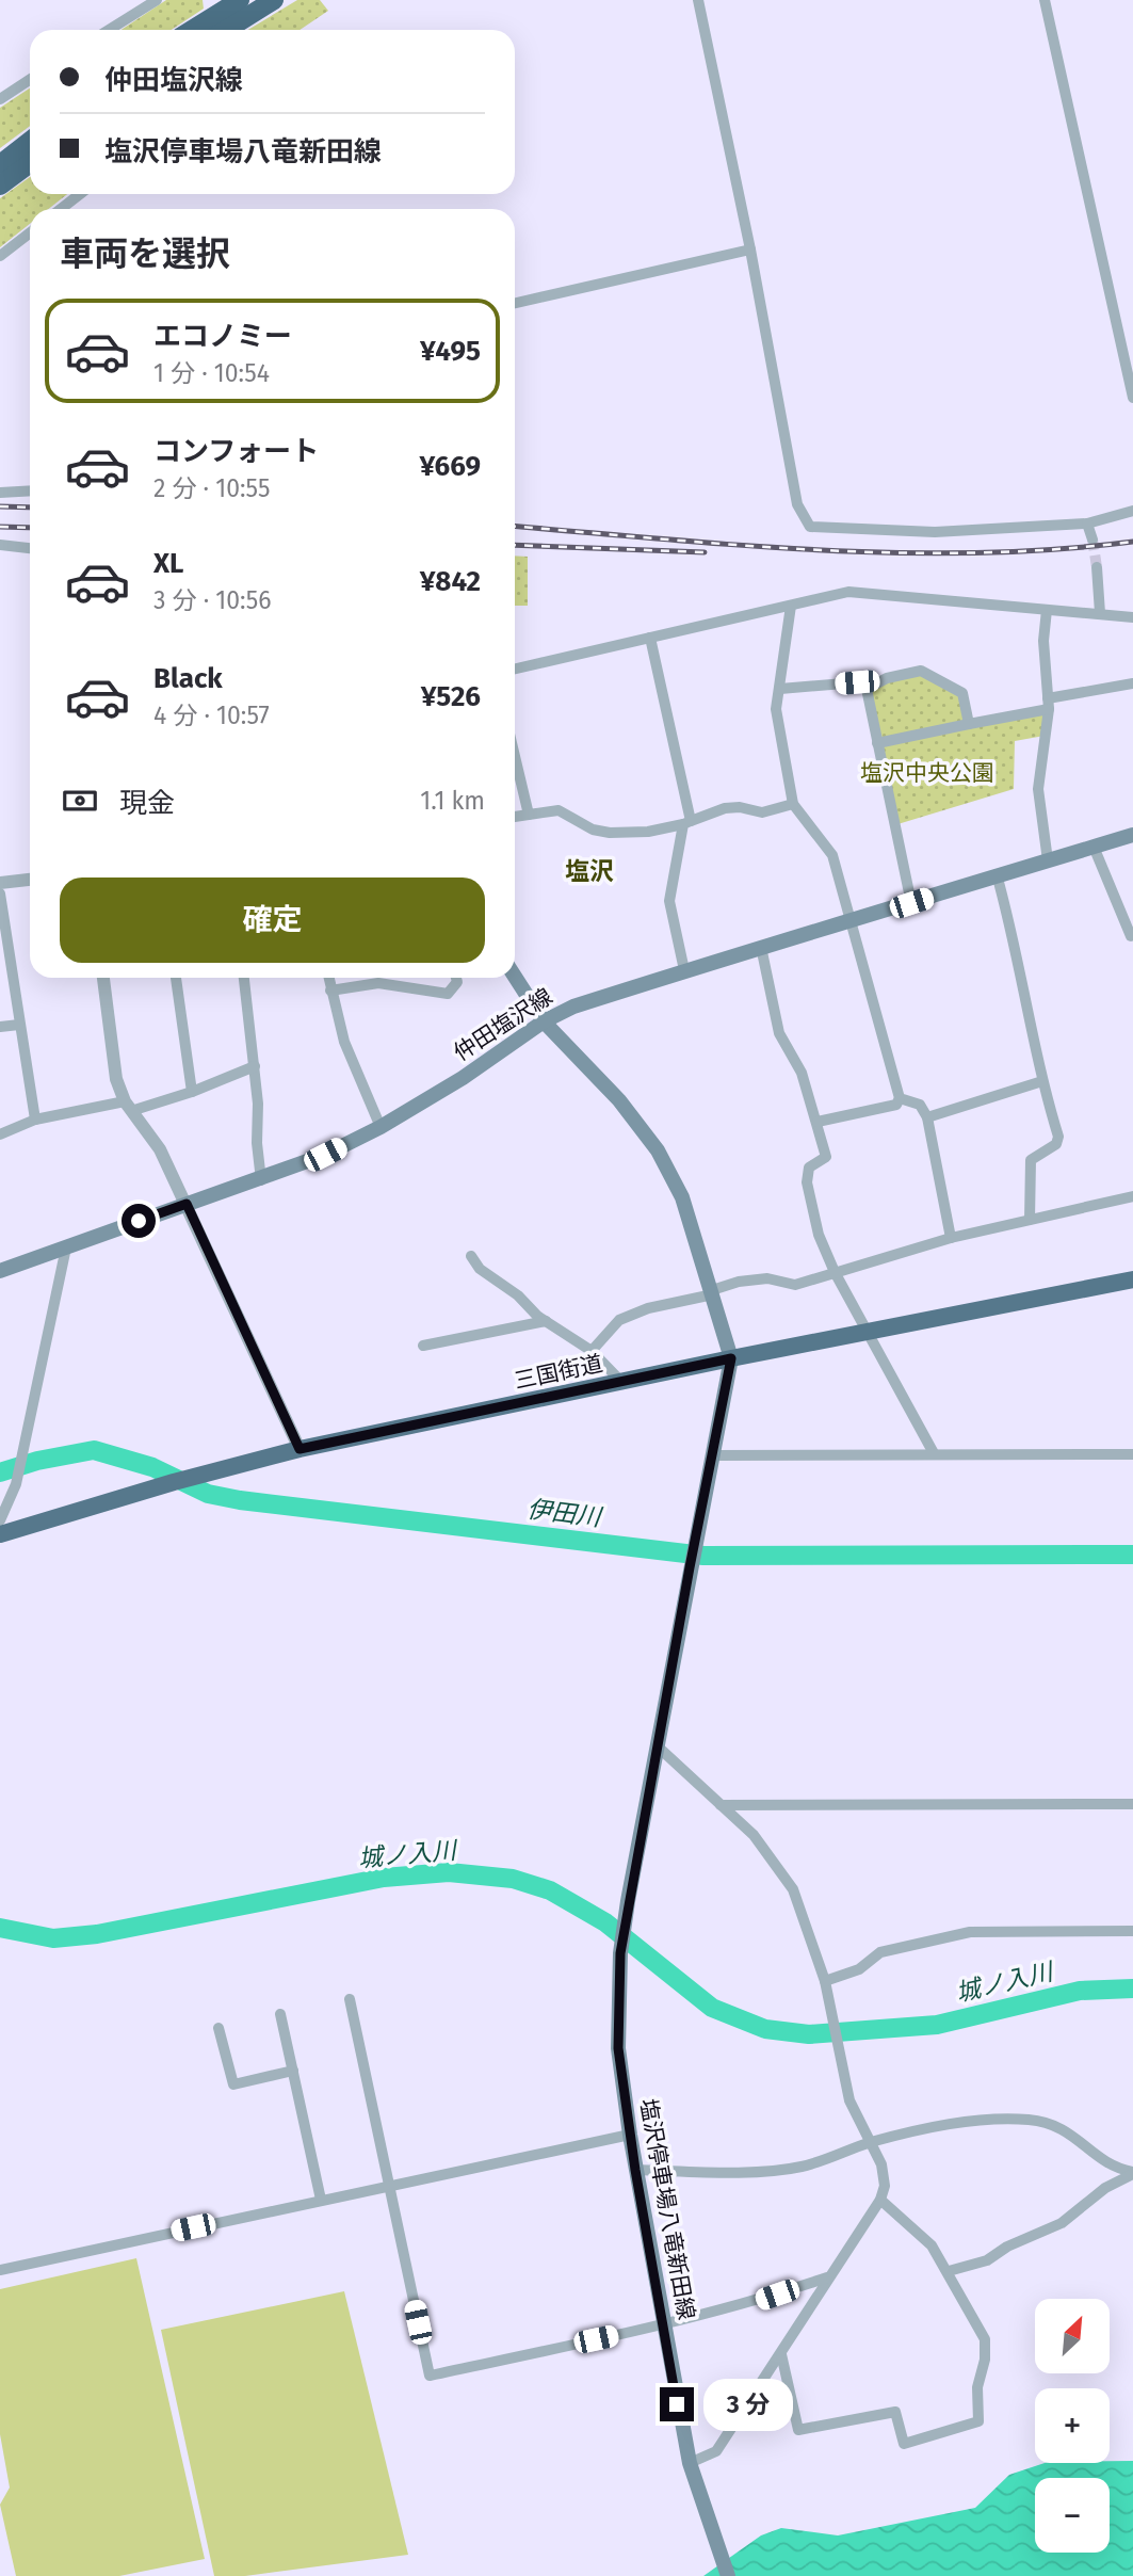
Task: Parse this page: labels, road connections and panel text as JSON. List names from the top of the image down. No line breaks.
{"streets":{"highway":["三国街道"],"main road":["仲田塩沢線","塩沢停車場八竜新田線"]},"districts":["塩沢"],"water":["伊田川","城ノ入川"],"parks":["塩沢中央公園"],"north":"top right","page":{"banner":["仲田塩沢線","塩沢停車場八竜新田線"],"heading":"車両を選択","list":[{"name":"エコノミー","note":"1 分 · 10:54","value":"¥495"},{"name":"コンフォート","note":"2 分 · 10:55","value":"¥669"},{"name":"XL","note":"3 分 · 10:56","value":"¥842"},{"name":"Black","note":"4 分 · 10:57","value":"¥526"}],"pay":["現金","1.1 km"],"buttons":"確定","map_buttons":["+","−"],"bubble":"3 分"}}
